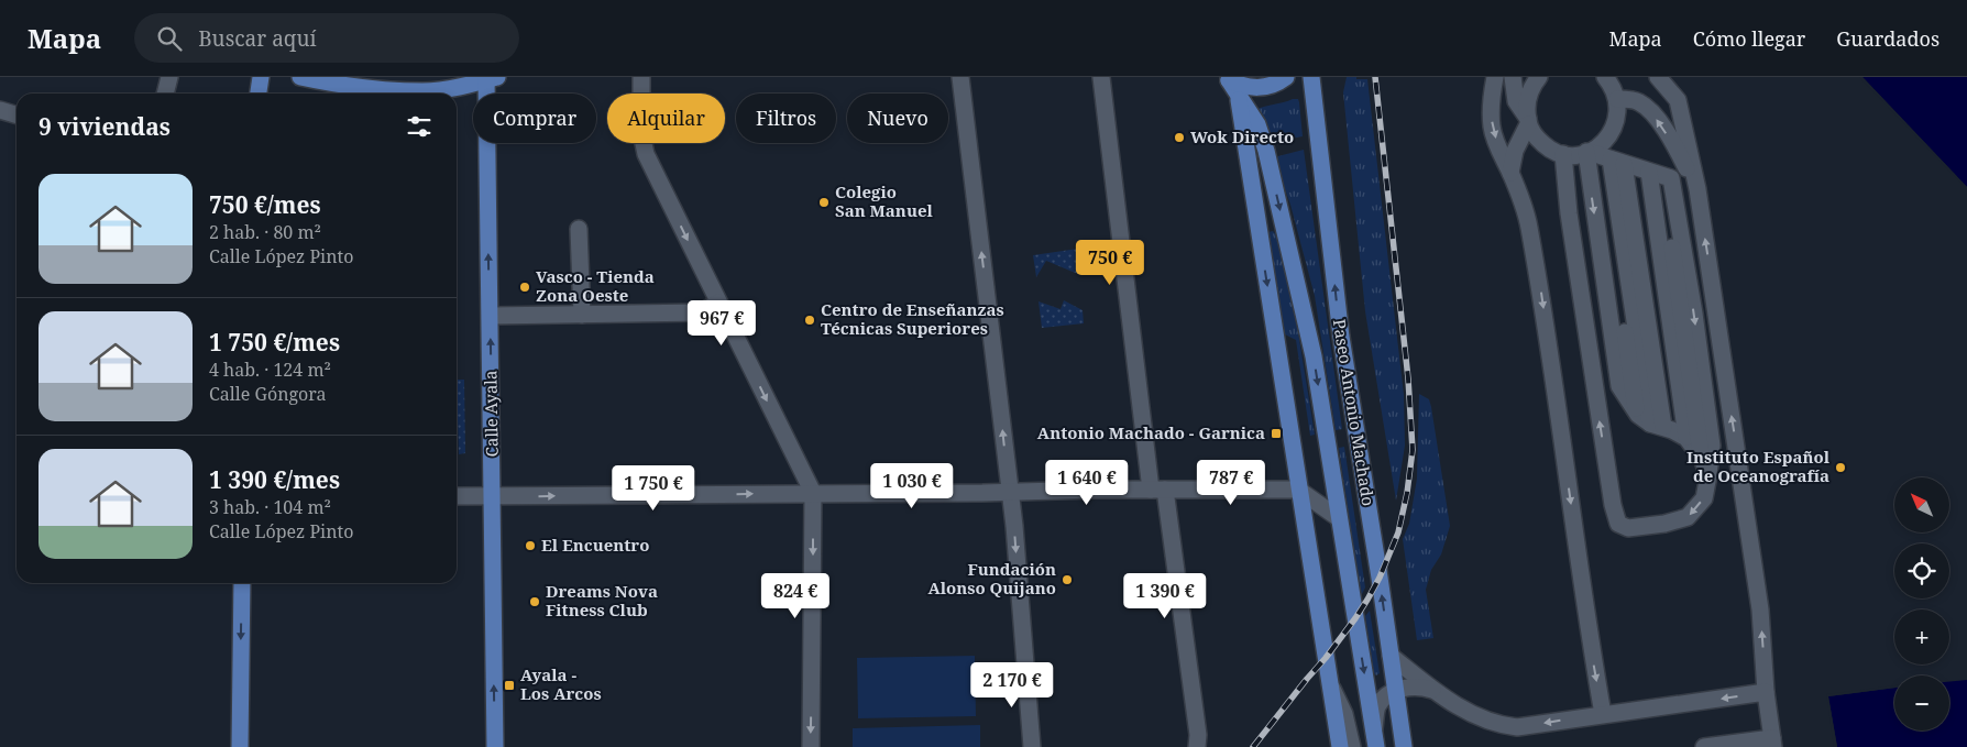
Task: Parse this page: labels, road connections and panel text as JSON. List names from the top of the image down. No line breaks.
{"streets":{"main road":["Paseo Antonio Machado","Calle Ayala"]},"one_way":["Calle Ayala"],"places":{"other":["Wok Directo","Colegio San Manuel","Vasco - Tienda Zona Oeste","Centro de Enseñanzas Técnicas Superiores","Instituto Español de Oceanografía","El Encuentro","Fundación Alonso Quijano","Dreams Nova Fitness Club"],"transit":["Antonio Machado - Garnica","Ayala - Los Arcos"]},"north":"top left","page":{"header":"Mapa","search":"Buscar aquí","nav":["Mapa","Cómo llegar","Guardados"],"chip":["Comprar","Alquilar","Filtros","Nuevo"],"heading":"9 viviendas","list":[{"name":"750 €/mes","note":"2 hab. · 80 m² · Calle López Pinto"},{"name":"1 750 €/mes","note":"4 hab. · 124 m² · Calle Góngora"},{"name":"1 390 €/mes","note":"3 hab. · 104 m² · Calle López Pinto"}],"price":["750 €","967 €","1 640 €","787 €","1 030 €","1 750 €","824 €","1 390 €","2 170 €"],"map_buttons":["+","−"]}}
